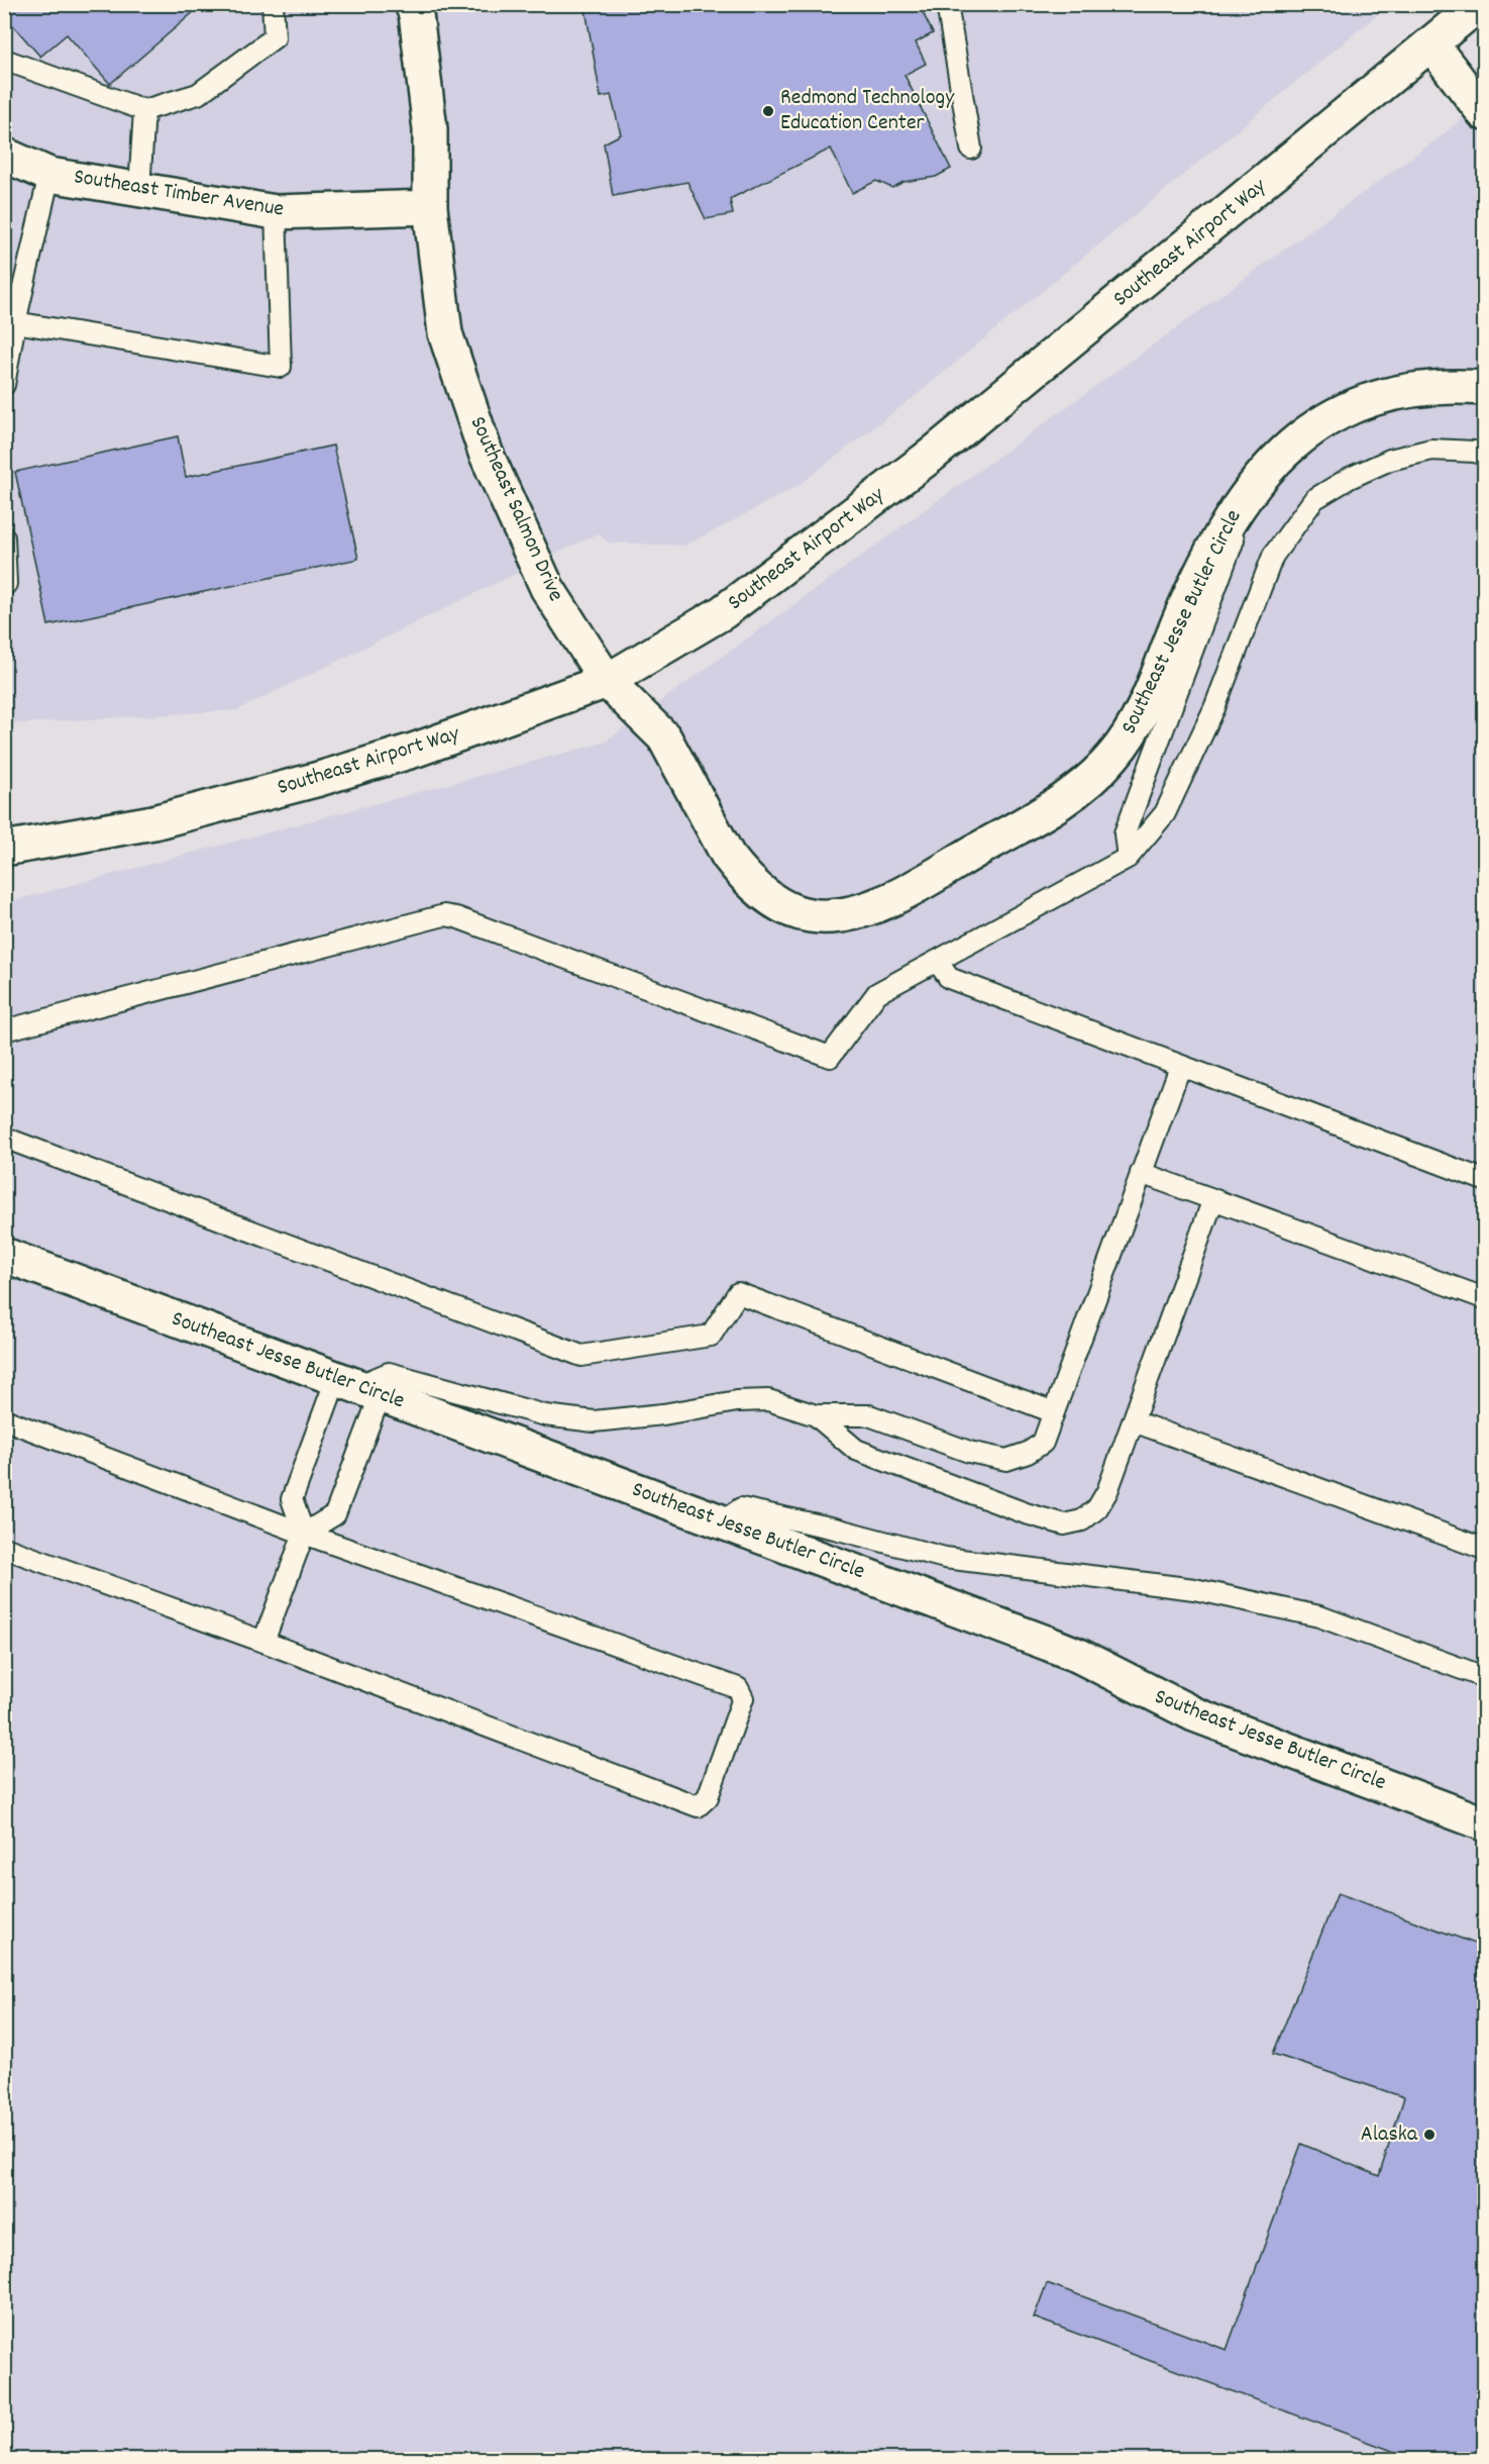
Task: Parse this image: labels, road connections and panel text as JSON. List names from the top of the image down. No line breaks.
{"streets":{"street":["Southeast Timber Avenue","Southeast Airport Way","Southeast Salmon Drive","Southeast Jesse Butler Circle"]},"crossings":[["Southeast Timber Avenue","Southeast Salmon Drive"],["Southeast Airport Way","Southeast Salmon Drive"],["Southeast Airport Way","Southeast Jesse Butler Circle"],["Southeast Salmon Drive","Southeast Jesse Butler Circle"]],"places":["Redmond Technology Education Center","Alaska"]}
